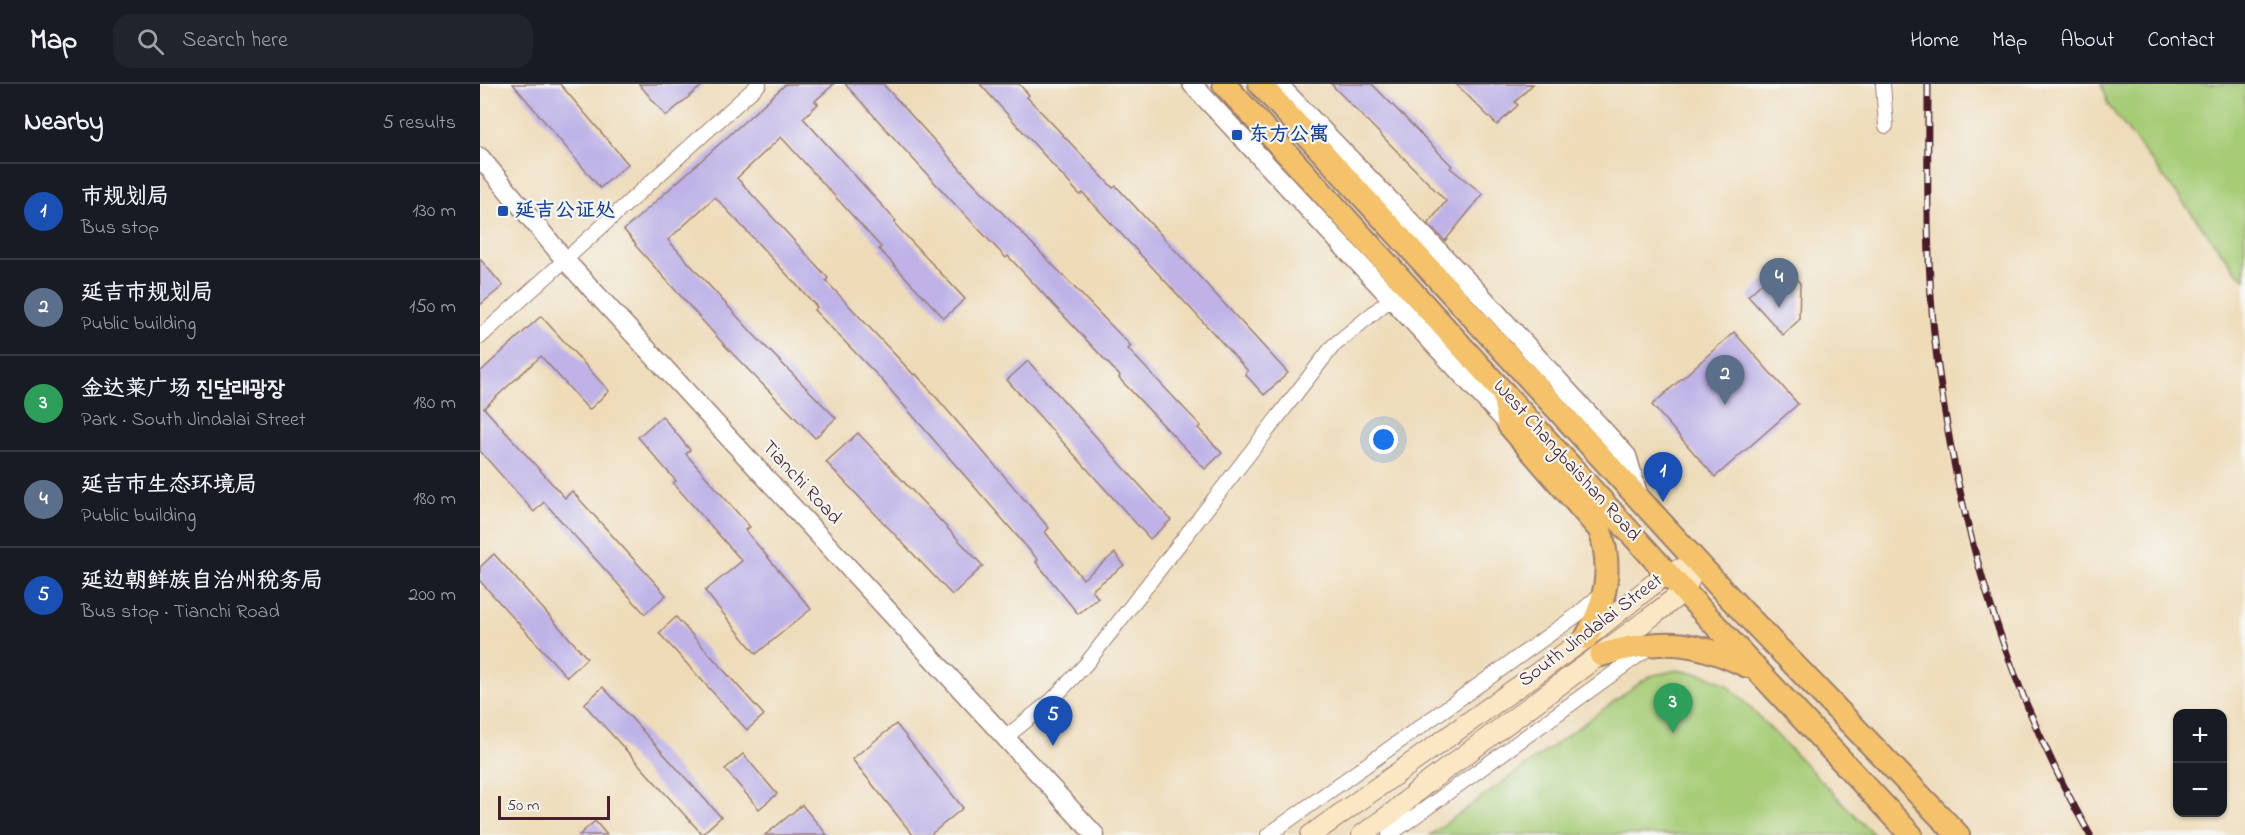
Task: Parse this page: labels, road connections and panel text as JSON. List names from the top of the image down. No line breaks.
{"streets":{"main road":["West Changbaishan Road","South Jindalai Street"],"street":["Tianchi Road"]},"crossings":[["West Changbaishan Road","South Jindalai Street"]],"places":{"transit":["东方公寓","延吉公证处"]},"scale_bar":"50 m","page":{"header":"Map","search":"Search here","nav":["Home","Map","About","Contact"],"heading":["Nearby","5 results"],"list":[{"mark":"1","name":"市规划局","note":"Bus stop","value":"130 m"},{"mark":"2","name":"延吉市规划局","note":"Public building","value":"150 m"},{"mark":"3","name":"金达莱广场 진달래광장","note":"Park · South Jindalai Street","value":"180 m"},{"mark":"4","name":"延吉市生态环境局","note":"Public building","value":"180 m"},{"mark":"5","name":"延边朝鲜族自治州税务局","note":"Bus stop · Tianchi Road","value":"200 m"}],"pins":["4","2","1","3","5"],"map_buttons":["+","−"],"scale":"50 m"}}
